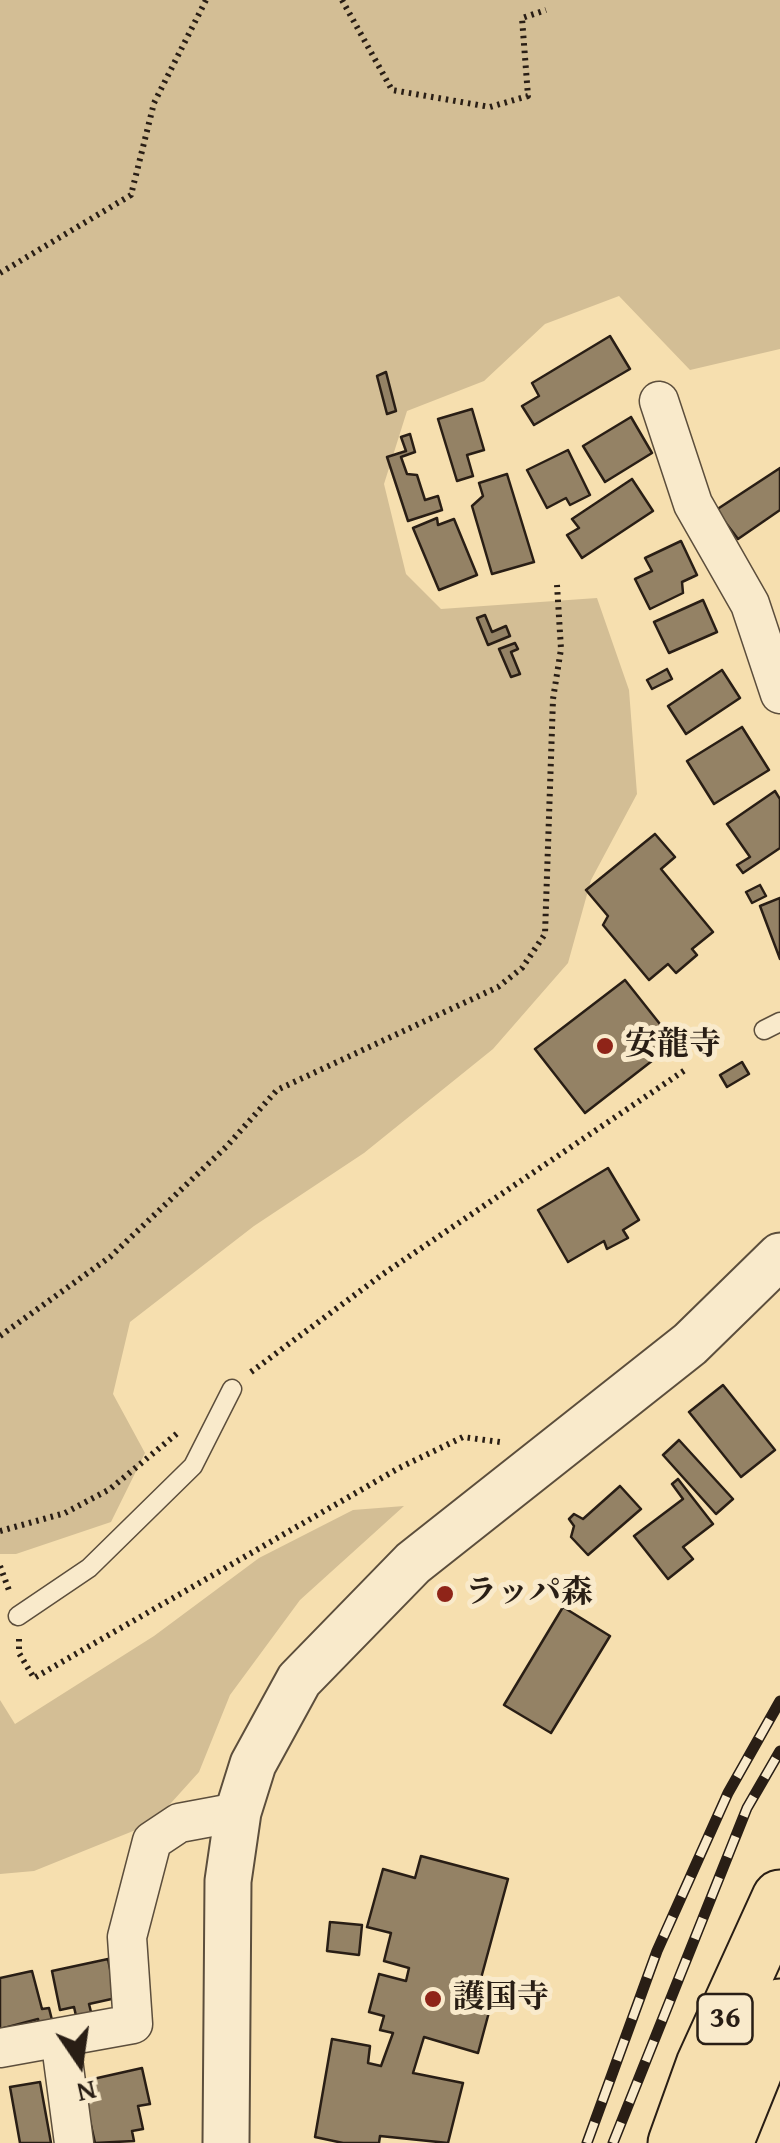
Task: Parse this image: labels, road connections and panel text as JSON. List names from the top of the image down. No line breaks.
{"streets":{"highway":["36"]},"places":["安龍寺","ラッパ森","護国寺"],"north":"bottom"}
